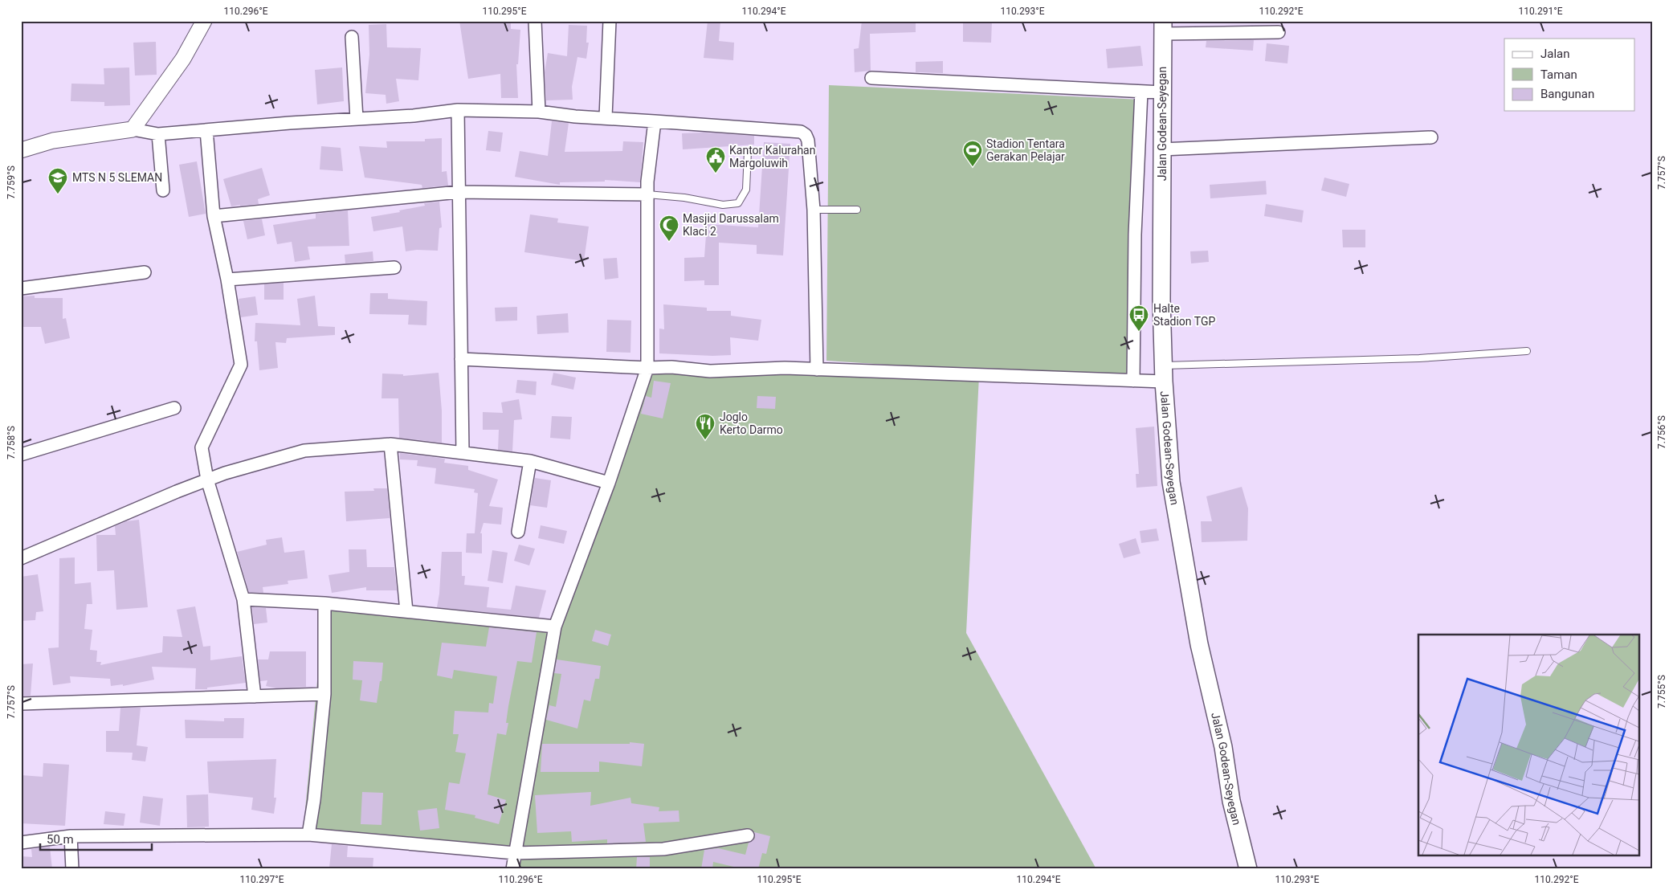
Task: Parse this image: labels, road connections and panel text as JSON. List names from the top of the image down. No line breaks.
{"streets":{"main road":["Jalan Godean-Seyegan"]},"places":{"sports":["Stadion Tentara Gerakan Pelajar"],"public building":["Kantor Kalurahan Margoluwih"],"school or university":["MTS N 5 SLEMAN"],"mosque":["Masjid Darussalam Klaci 2"],"bus stop":["Halte Stadion TGP"],"restaurant":["Joglo Kerto Darmo"]},"legend":["Jalan","Taman","Bangunan"],"scale_bar":"50 m","coordinates":["110.296°E","110.295°E","110.294°E","110.293°E","110.292°E","110.291°E","7.757°S","7.759°S","7.756°S","7.758°S","7.755°S","110.297°E"]}
